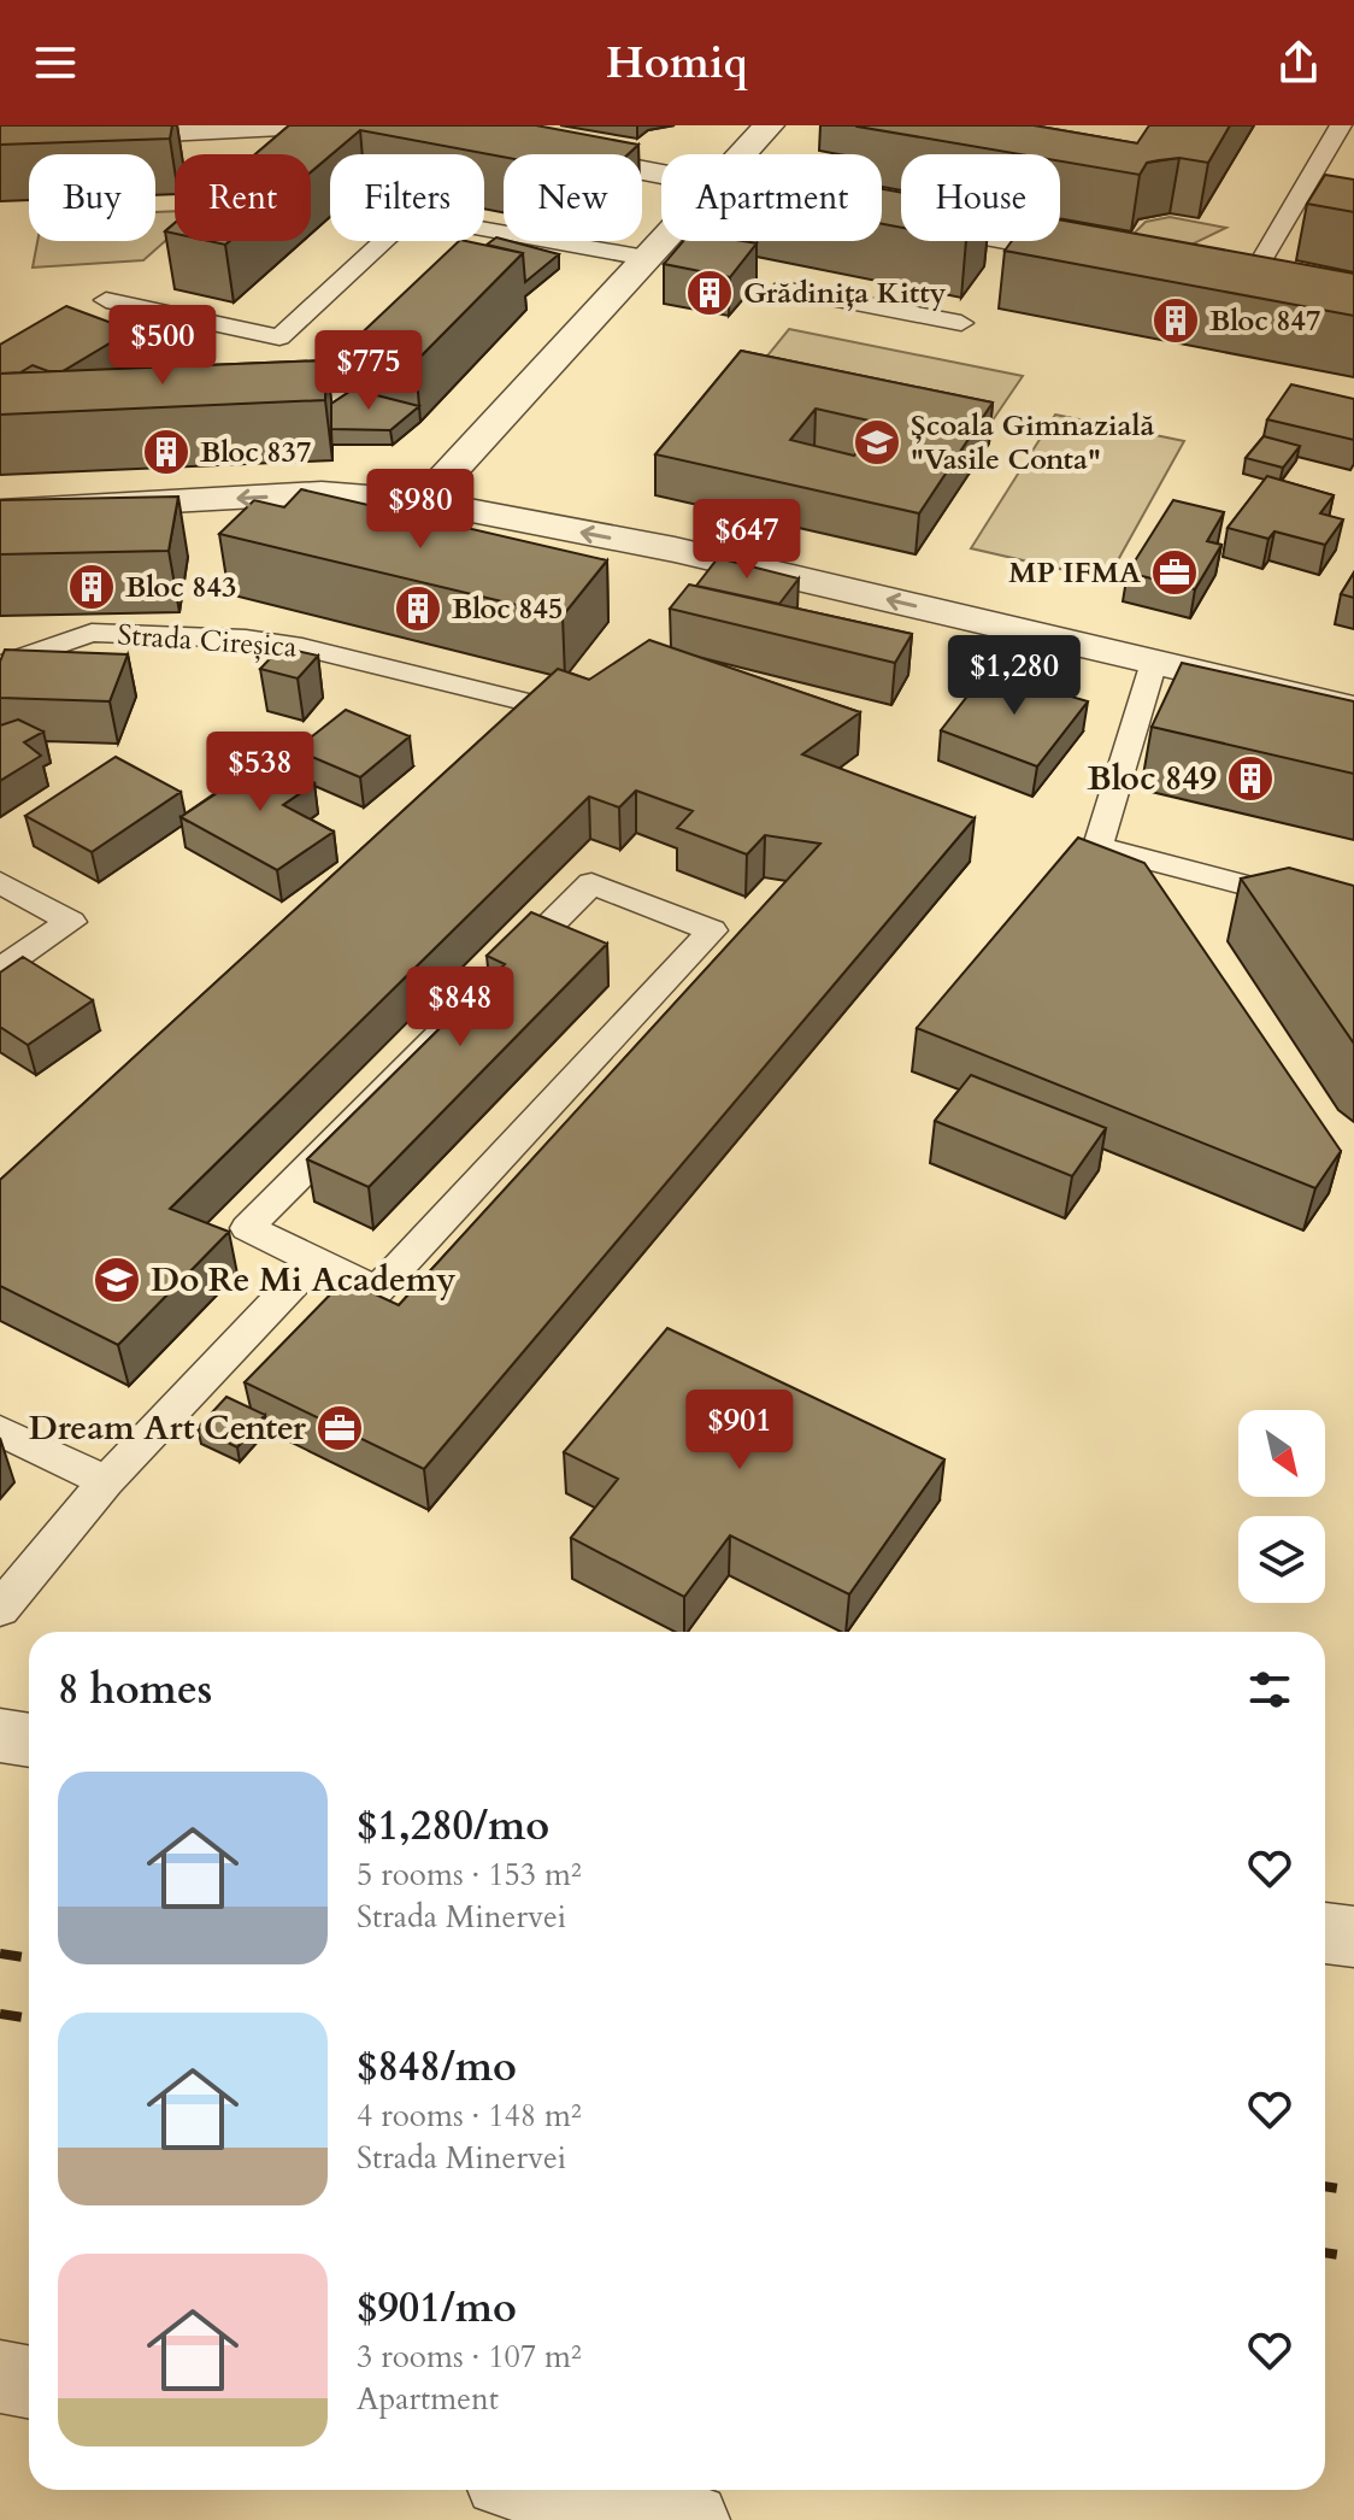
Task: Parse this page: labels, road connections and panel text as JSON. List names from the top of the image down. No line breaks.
{"streets":{"lane":["Strada Cireșica"]},"places":{"building":["Grădinița Kitty","Bloc 847","Bloc 837","Bloc 843","Bloc 845","Bloc 849"],"school or university":["Școala Gimnazială \"Vasile Conta\"","Do Re Mi Academy"],"office":["MP IFMA","Dream Art Center"]},"north":"bottom right","page":{"header":"Homiq","chip":["Buy","Rent","Filters","New","Apartment","House"],"price":["$500","$775","$980","$647","$1,280","$538","$848","$901"],"heading":"8 homes","list":[{"name":"$1,280/mo","note":"5 rooms · 153 m² · Strada Minervei"},{"name":"$848/mo","note":"4 rooms · 148 m² · Strada Minervei"},{"name":"$901/mo","note":"3 rooms · 107 m² · Apartment"}]}}
